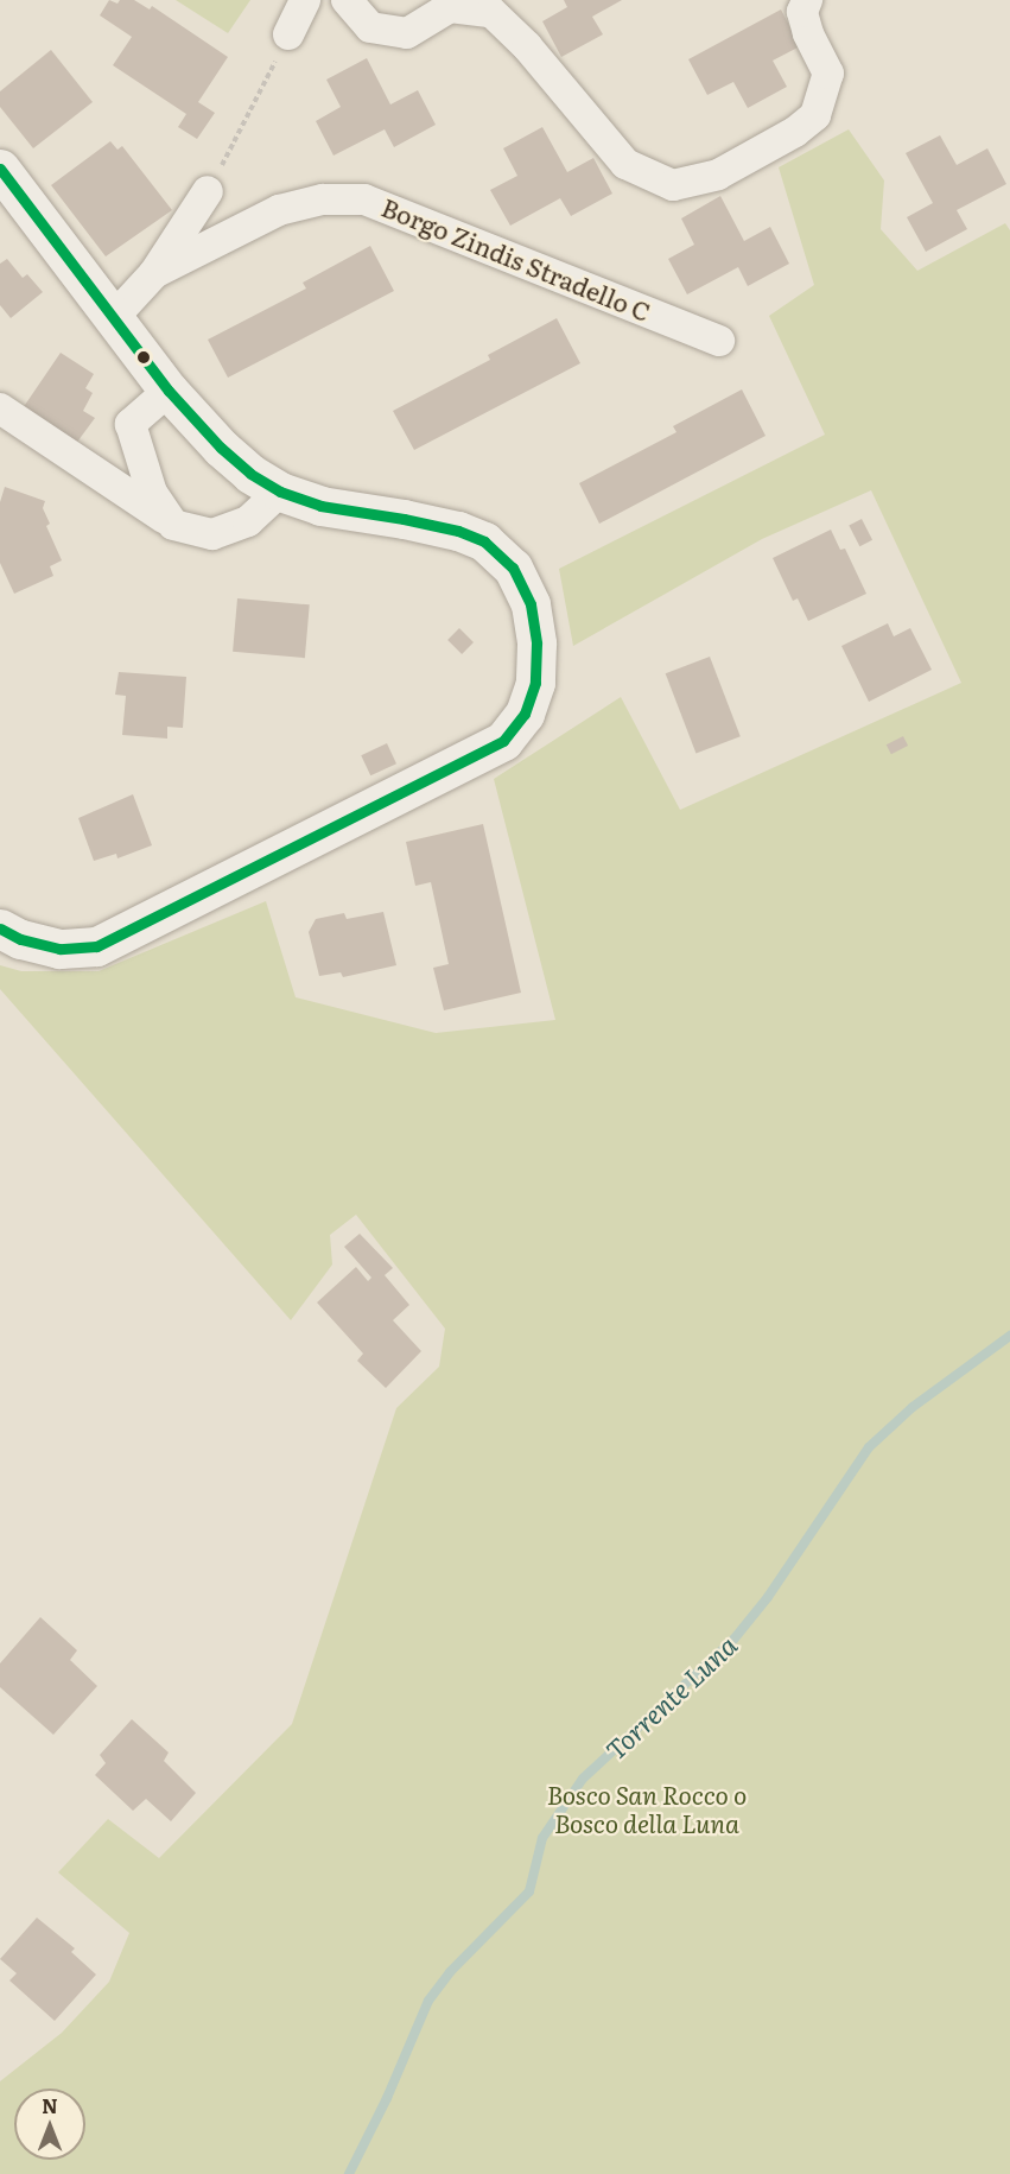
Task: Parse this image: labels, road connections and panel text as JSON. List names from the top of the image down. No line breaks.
{"streets":{"street":["Borgo Zindis Stradello C"]},"water":["Torrente Luna"],"parks":["Bosco San Rocco o Bosco della Luna"],"north":"top"}
